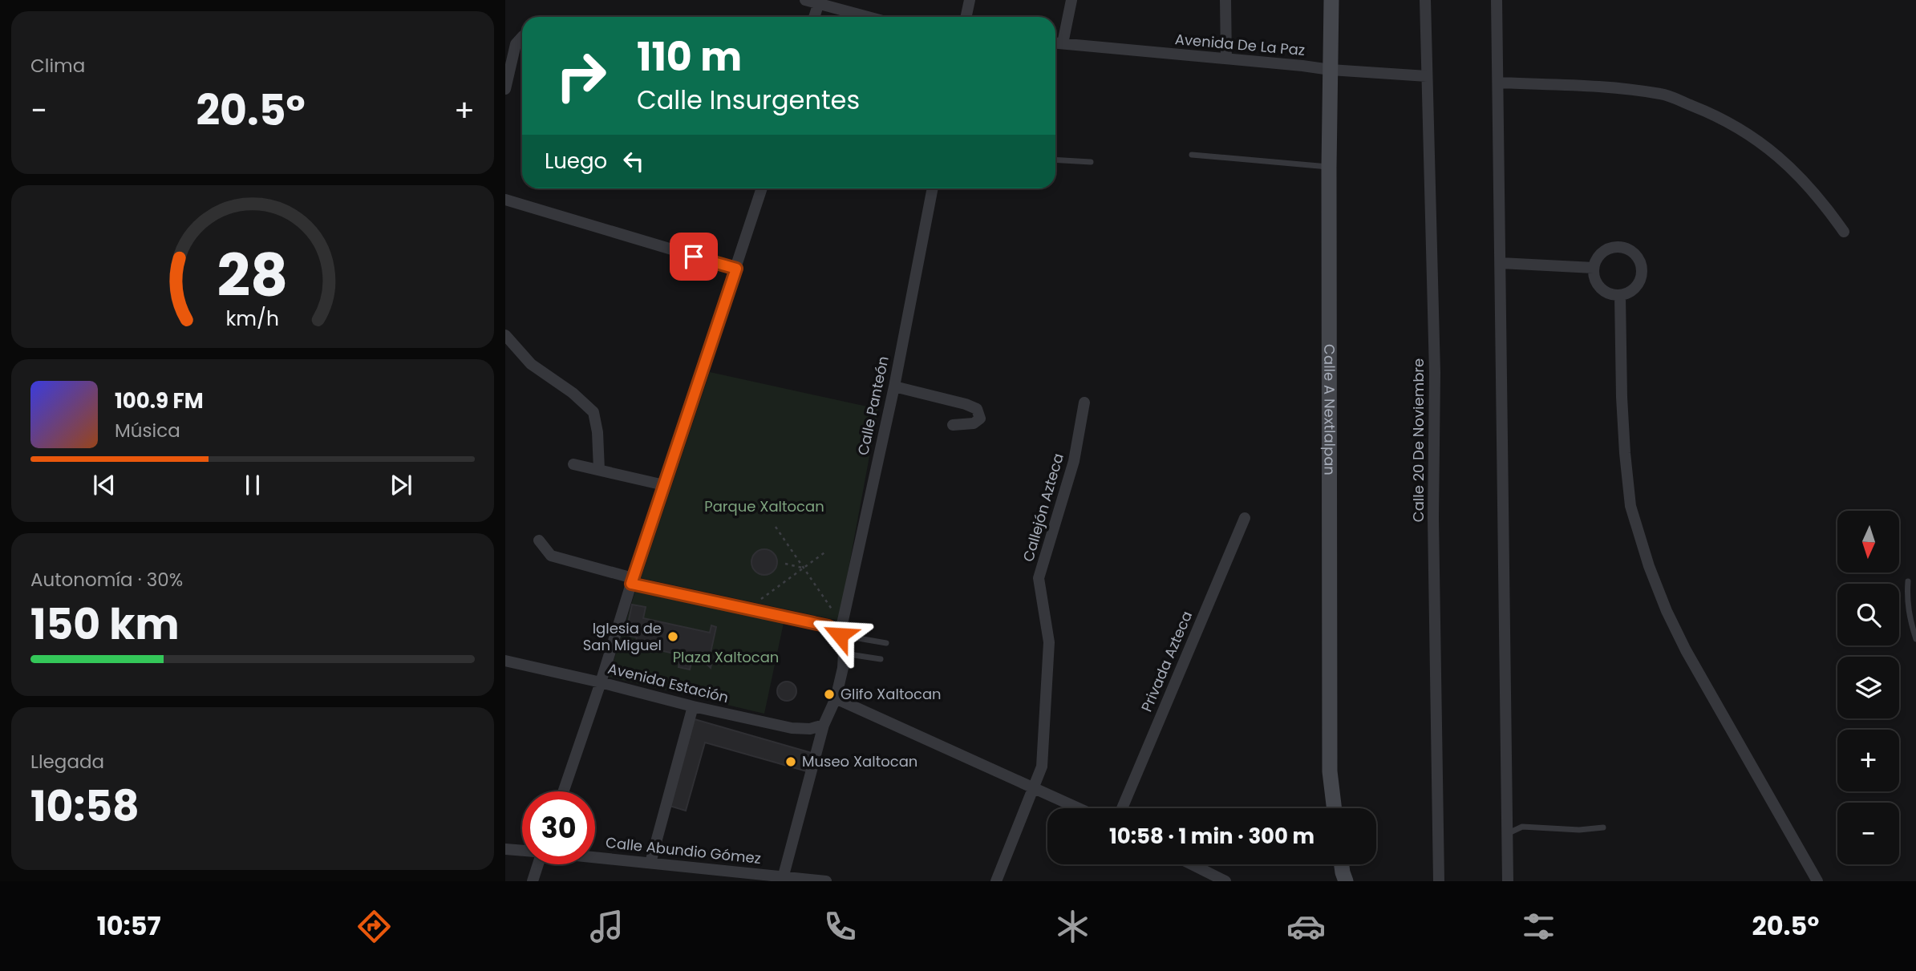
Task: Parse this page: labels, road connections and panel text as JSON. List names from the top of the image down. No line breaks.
{"streets":{"main road":["Calle A Nextlalpan"],"street":["Avenida De La Paz","Calle Panteón","Calle 20 De Noviembre","Callejón Azteca","Privada Azteca","Avenida Estación","Calle Abundio Gómez"]},"crossings":[["Avenida De La Paz","Calle A Nextlalpan"],["Avenida De La Paz","Calle 20 De Noviembre"]],"parks":["Parque Xaltocan","Plaza Xaltocan"],"places":["Iglesia de San Miguel","Glifo Xaltocan","Museo Xaltocan"],"north":"bottom","page":{"tile":["Clima",["Autonomía · 30%","150 km"],["Llegada","10:58"]],"turn":["110 m","Calle Insurgentes"],"heat":["−","20.5°","+"],"then":"Luego","song":["100.9 FM","Música"],"map_buttons":["+","−"],"limit":"30","trip":"10:58 · 1 min · 300 m","tabs":["10:57","20.5°"],"gauge":["28","km/h"]}}
